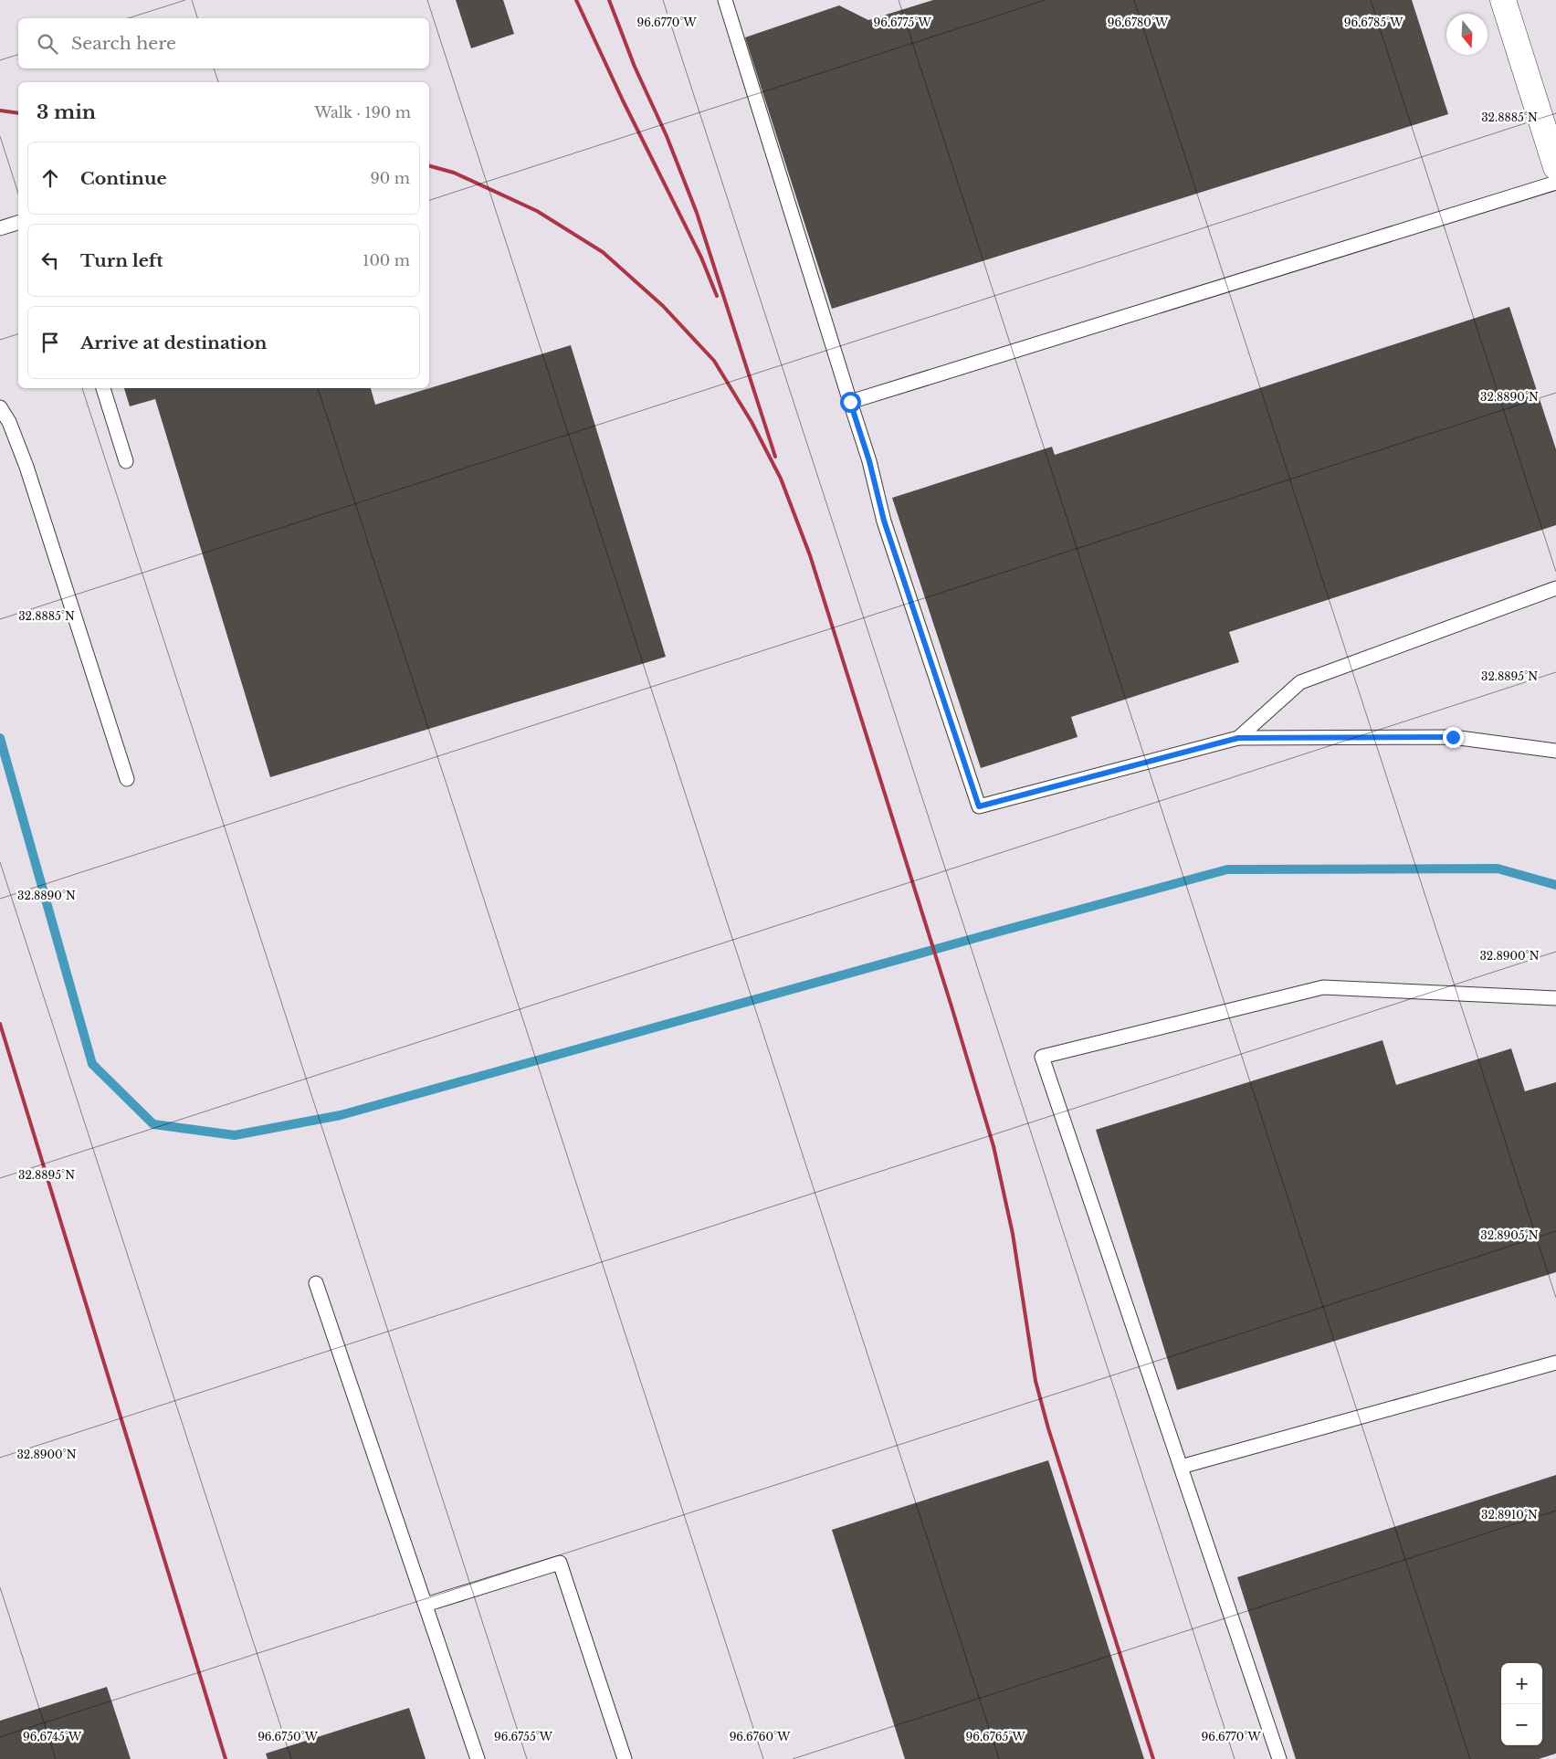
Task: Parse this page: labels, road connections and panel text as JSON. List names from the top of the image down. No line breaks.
{"north":"bottom","page":{"search":"Search here","heading":["3 min","Walk · 190 m"],"list":[["Continue","90 m"],["Turn left","100 m"],"Arrive at destination"],"map_buttons":["+","−"]},"coordinates":["96.6770°W","96.6775°W","96.6780°W","96.6785°W","32.8885°N","32.8890°N","32.8895°N","32.8900°N","32.8905°N","32.8910°N","96.6745°W","96.6750°W","96.6755°W","96.6760°W","96.6765°W"]}
